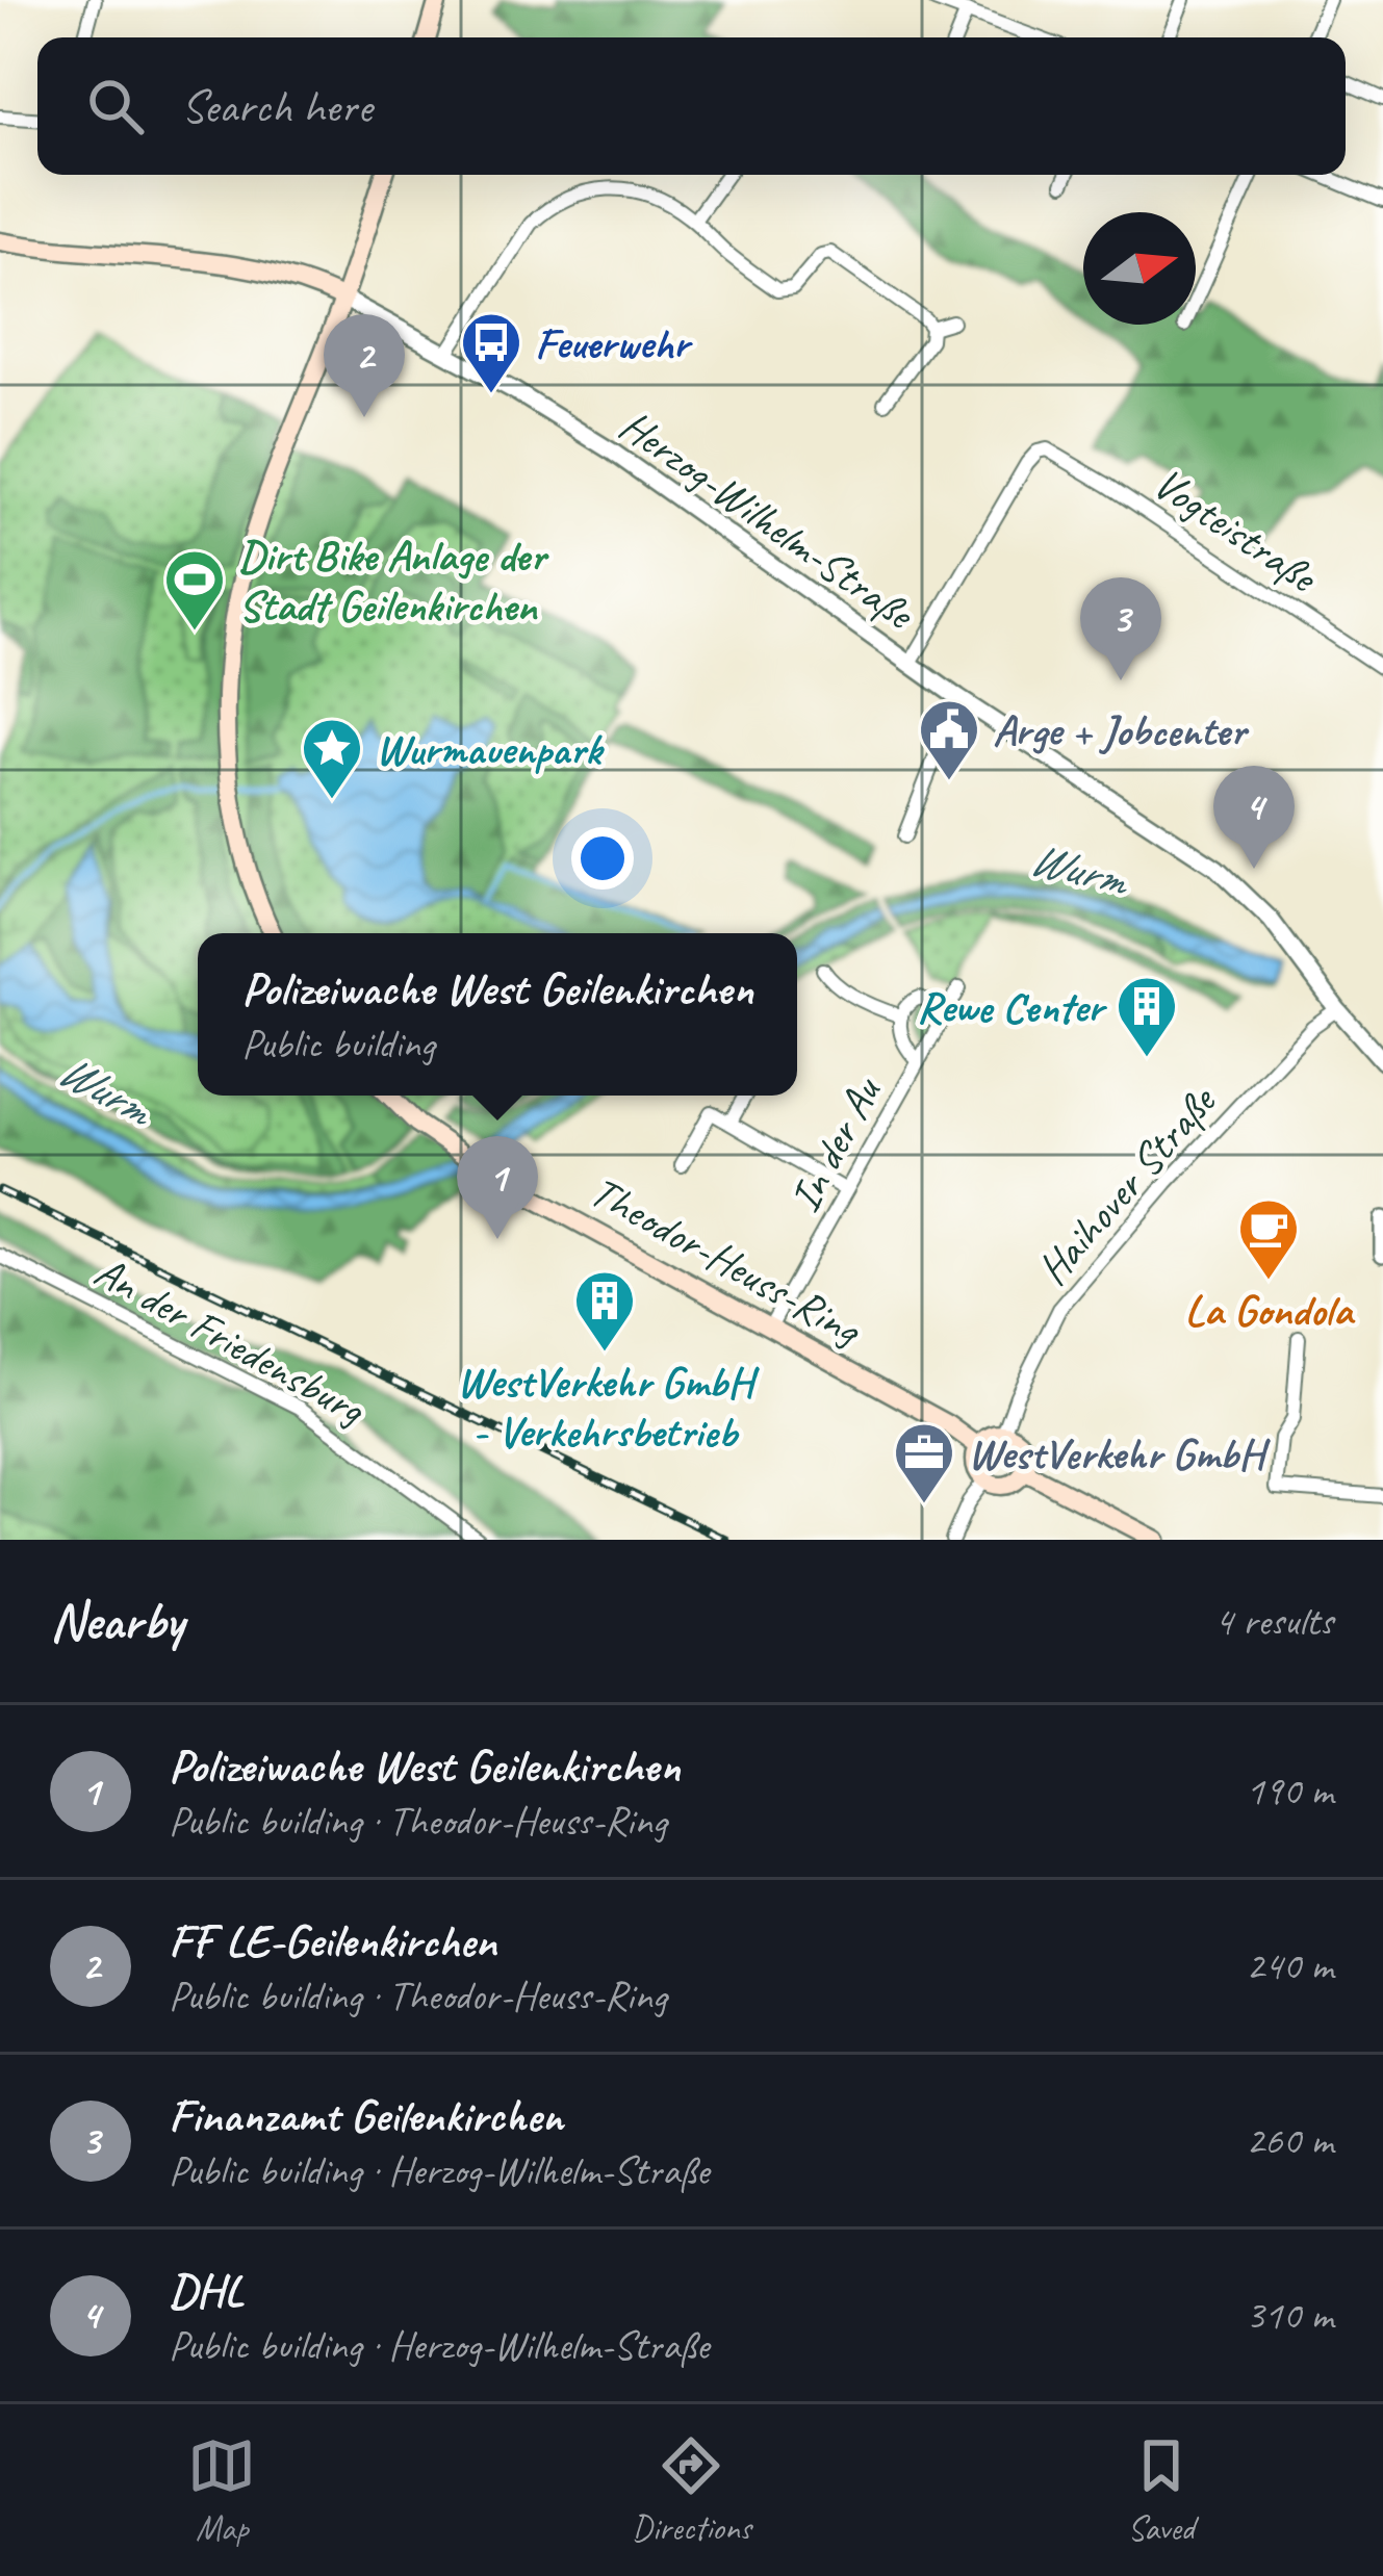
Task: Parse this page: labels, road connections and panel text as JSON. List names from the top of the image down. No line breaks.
{"streets":{"main road":["Herzog-Wilhelm-Straße","Theodor-Heuss-Ring"],"street":["Vogteistraße","In der Au","Haihover Straße","An der Friedensburg"]},"crossings":[["Herzog-Wilhelm-Straße","Vogteistraße"],["Herzog-Wilhelm-Straße","Haihover Straße"],["In der Au","Theodor-Heuss-Ring"],["Haihover Straße","Theodor-Heuss-Ring"]],"water":["Wurm"],"places":{"bus stop":["Feuerwehr"],"sports":["Dirt Bike Anlage der Stadt Geilenkirchen"],"public building":["Arge + Jobcenter"],"place":["Wurmauenpark"],"building":["Rewe Center","WestVerkehr GmbH - Verkehrsbetrieb"],"cafe":["La Gondola"],"office":["WestVerkehr GmbH"]},"north":"right","page":{"search":"Search here","pins":["2","3","4","1"],"popup":["Polizeiwache West Geilenkirchen","Public building"],"heading":["Nearby","4 results"],"list":[{"mark":"1","name":"Polizeiwache West Geilenkirchen","note":"Public building · Theodor-Heuss-Ring","value":"190 m"},{"mark":"2","name":"FF LE-Geilenkirchen","note":"Public building · Theodor-Heuss-Ring","value":"240 m"},{"mark":"3","name":"Finanzamt Geilenkirchen","note":"Public building · Herzog-Wilhelm-Straße","value":"260 m"},{"mark":"4","name":"DHL","note":"Public building · Herzog-Wilhelm-Straße","value":"310 m"}],"nav":["Map","Directions","Saved"]}}
